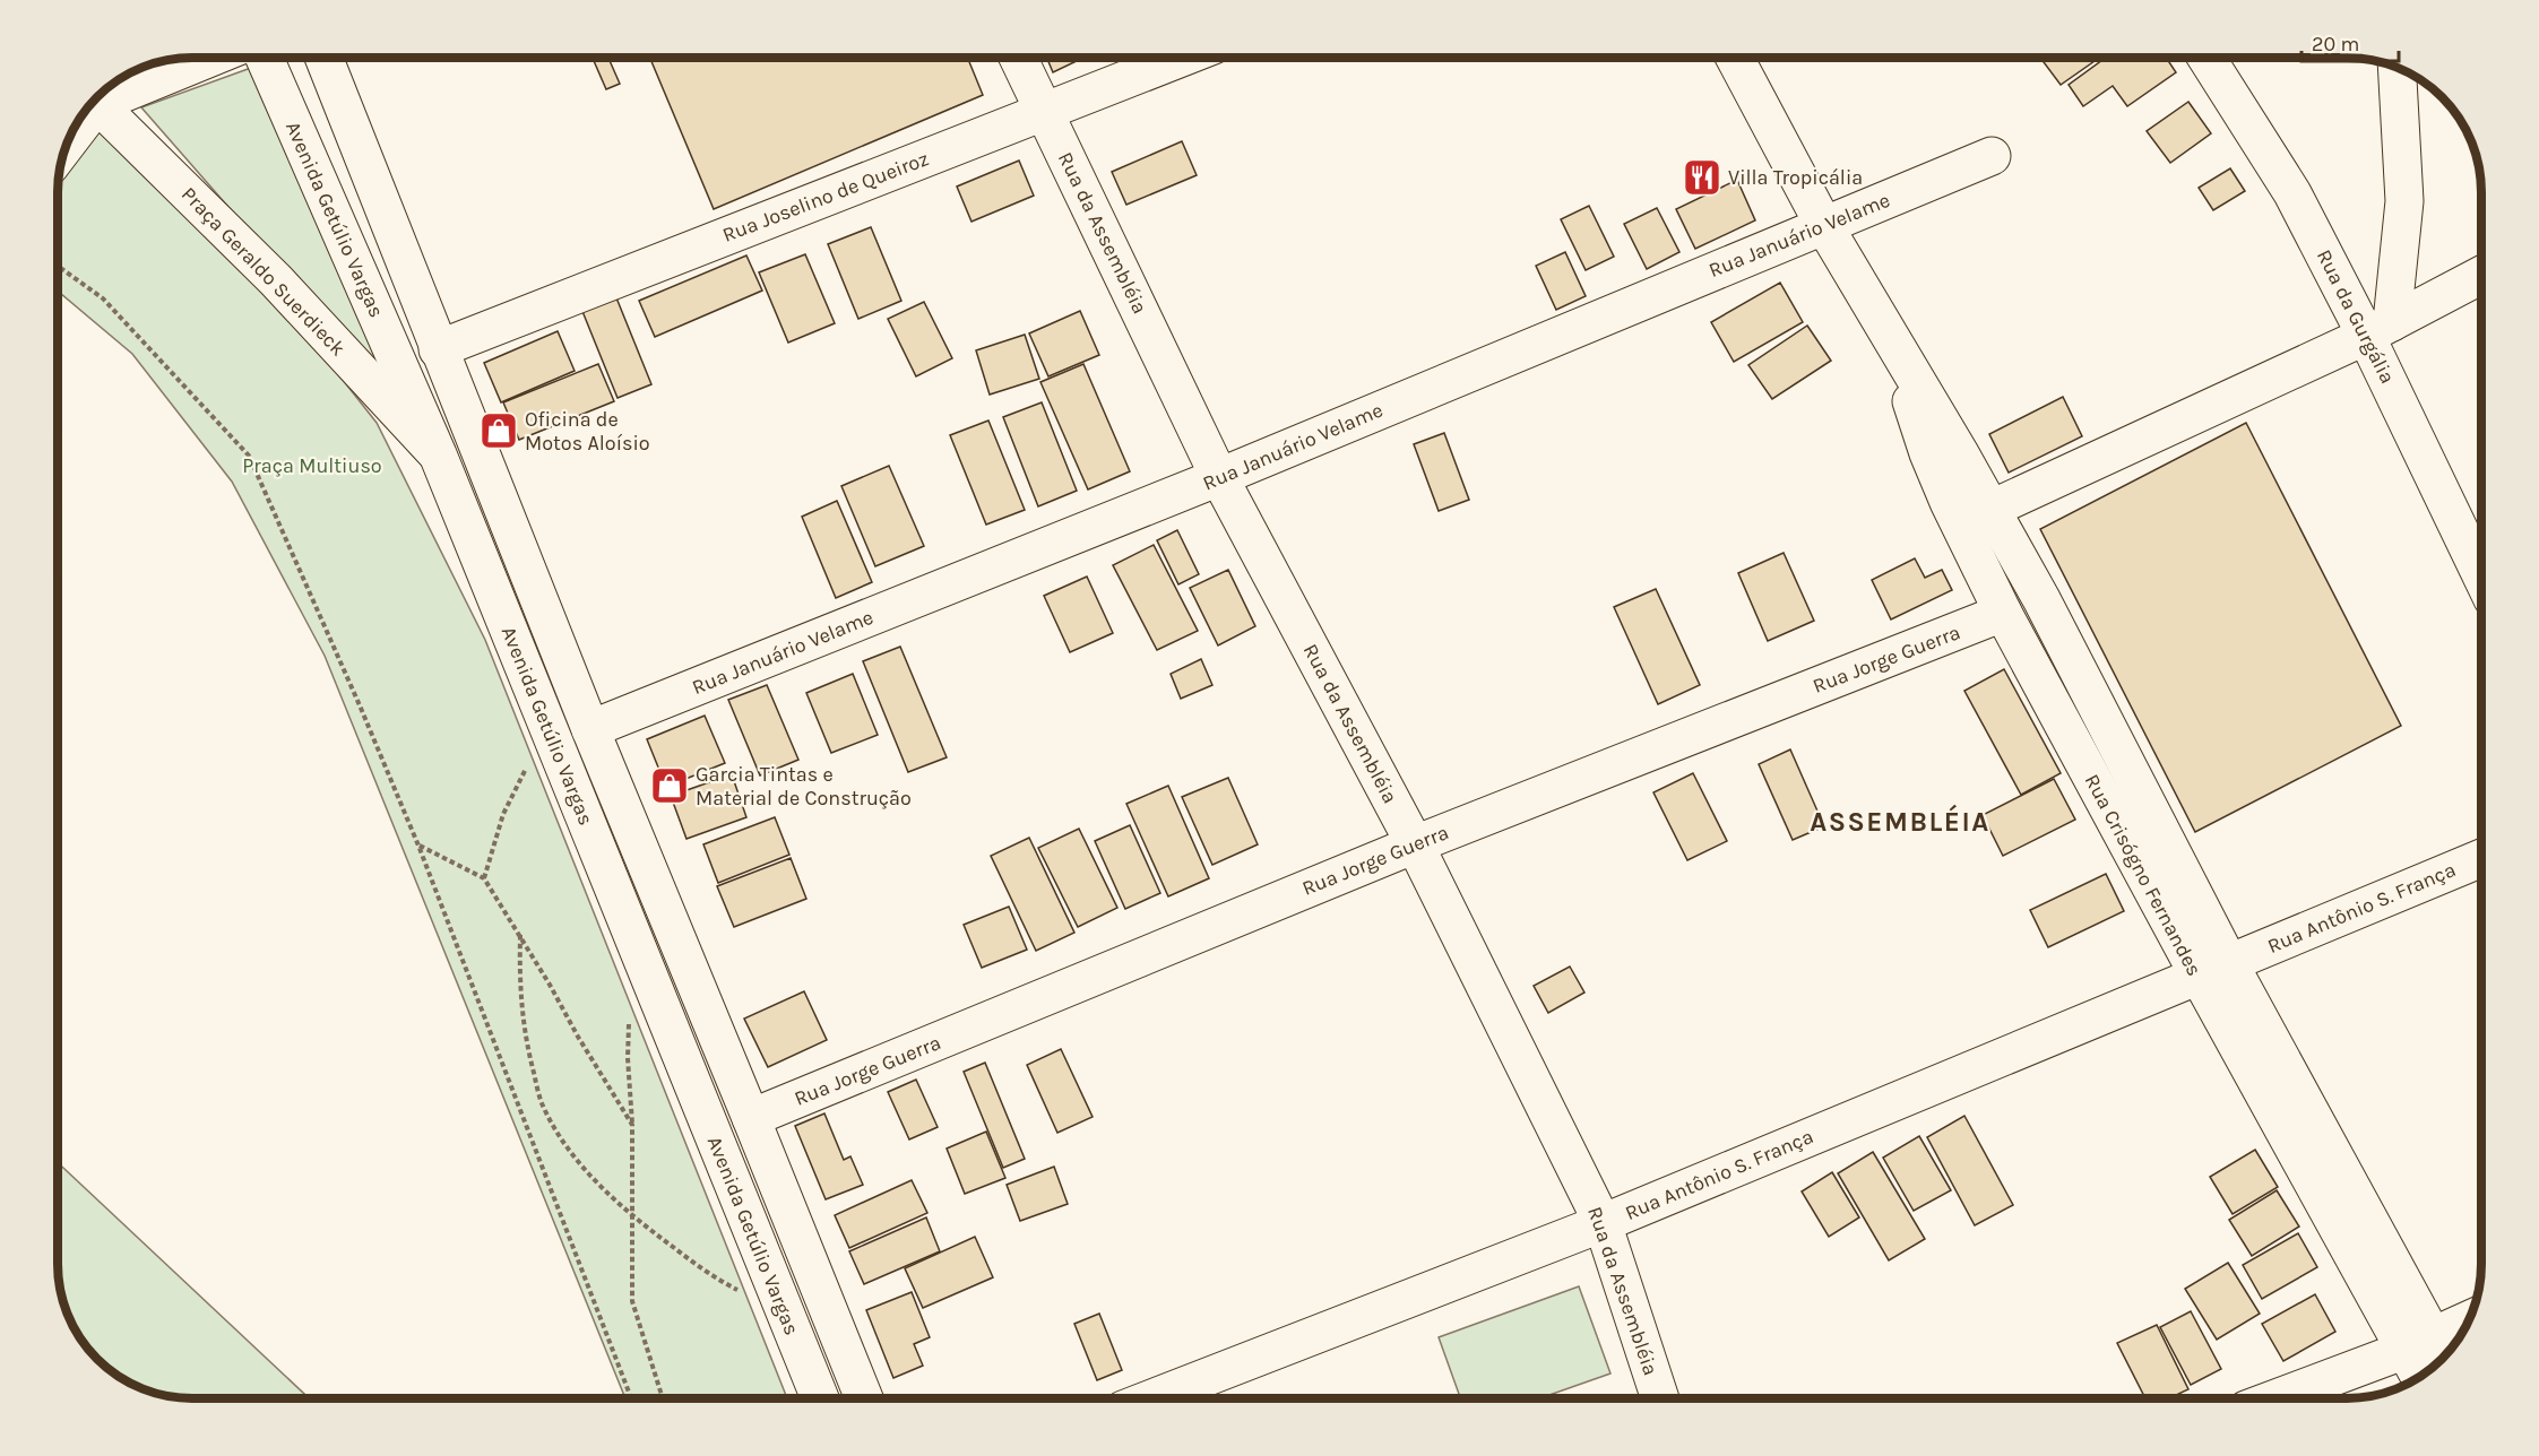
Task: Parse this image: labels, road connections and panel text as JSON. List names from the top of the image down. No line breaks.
{"streets":{"street":["Rua Joselino de Queiroz","Avenida Getúlio Vargas","Rua da Assembléia","Rua Januário Velame","Praça Geraldo Suerdieck","Rua da Gurgália","Rua Jorge Guerra","Rua Crisógno Fernandes","Rua Antônio S. França"]},"crossings":[["Rua Joselino de Queiroz","Avenida Getúlio Vargas"],["Rua Joselino de Queiroz","Rua da Assembléia"],["Avenida Getúlio Vargas","Rua Januário Velame"],["Avenida Getúlio Vargas","Praça Geraldo Suerdieck"],["Avenida Getúlio Vargas","Rua Jorge Guerra"],["Rua da Assembléia","Rua Januário Velame"],["Rua da Assembléia","Rua Jorge Guerra"],["Rua da Assembléia","Rua Antônio S. França"],["Rua Januário Velame","Rua Crisógno Fernandes"],["Rua Jorge Guerra","Rua Crisógno Fernandes"],["Rua Crisógno Fernandes","Rua Antônio S. França"]],"districts":["ASSEMBLÉIA"],"parks":["Praça Multiuso"],"places":{"restaurant":["Villa Tropicália"],"shop":["Oficina de Motos Aloísio","Garcia Tintas e Material de Construção"]},"scale_bar":"20 m"}
